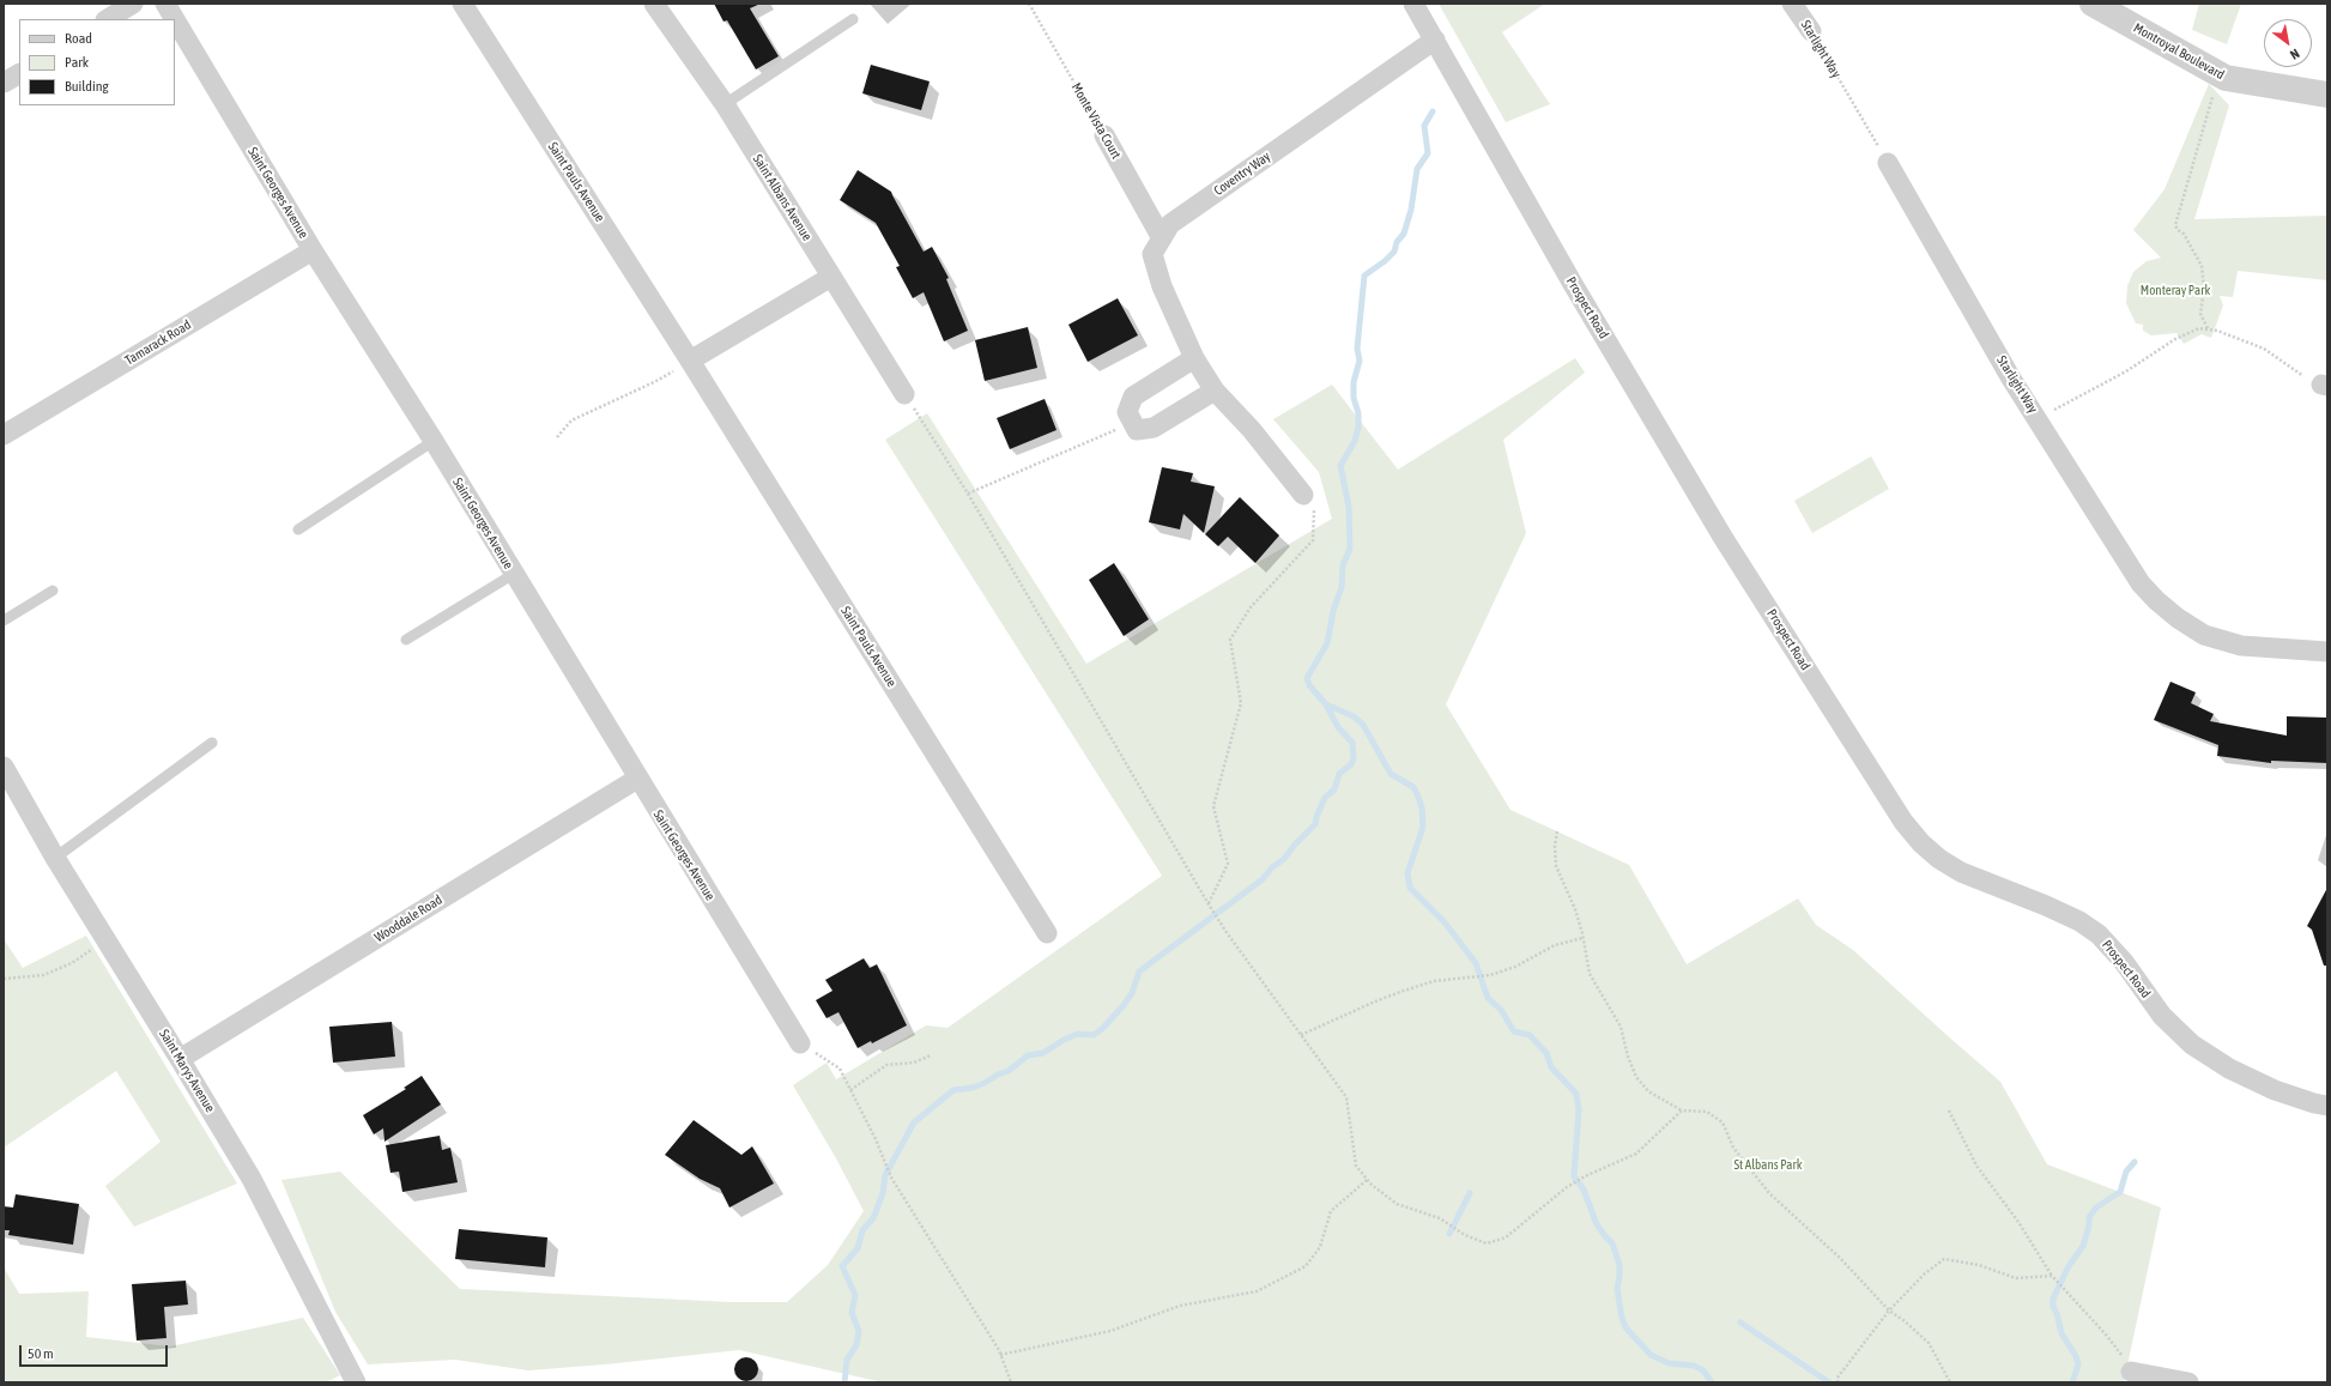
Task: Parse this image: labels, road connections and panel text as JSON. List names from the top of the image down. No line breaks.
{"streets":{"street":["Starlight Way","Montroyal Boulevard","Monte Vista Court","Coventry Way","Saint Pauls Avenue","Saint Georges Avenue","Saint Albans Avenue","Prospect Road","Tamarack Road","Wooddale Road","Saint Marys Avenue"]},"crossings":[["Monte Vista Court","Coventry Way"],["Coventry Way","Prospect Road"],["Saint Georges Avenue","Tamarack Road"],["Saint Georges Avenue","Wooddale Road"],["Wooddale Road","Saint Marys Avenue"]],"parks":["Monteray Park","St Albans Park"],"legend":["Road","Park","Building"],"scale_bar":"50 m","north":"bottom right"}
